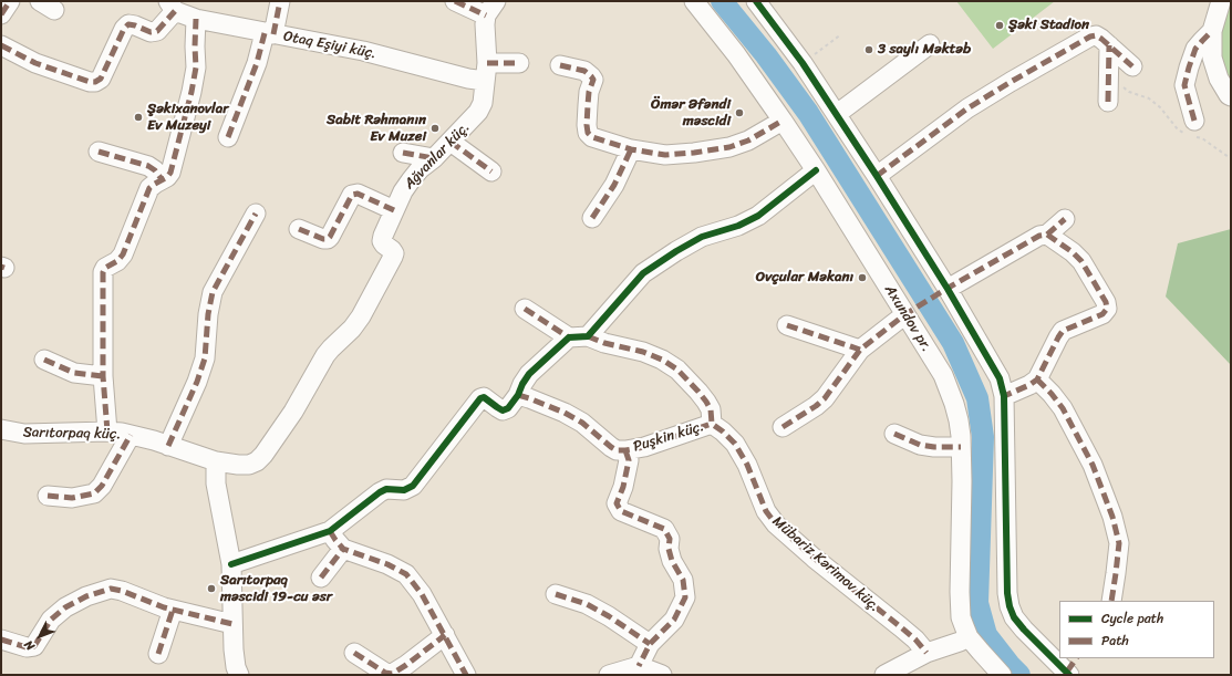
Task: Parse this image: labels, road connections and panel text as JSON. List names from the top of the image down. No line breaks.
{"streets":{"street":["Otaq Eşiyi küç.","Ağvanlar küç.","Axundov pr.","Sarıtorpaq küç.","Puşkin küç.","Mübariz Kərimov küç."]},"crossings":[["Otaq Eşiyi küç.","Ağvanlar küç."],["Ağvanlar küç.","Sarıtorpaq küç."],["Puşkin küç.","Mübariz Kərimov küç."]],"places":["Şəki Stadion","3 saylı Məktəb","Ömər Əfəndi məscidi","Şəkixanovlar Ev Muzeyi","Sabit Rəhmanın Ev Muzei","Ovçular Məkanı","Sarıtorpaq məscidi 19-cu əsr"],"legend":["Cycle path","Path"],"north":"bottom left"}
